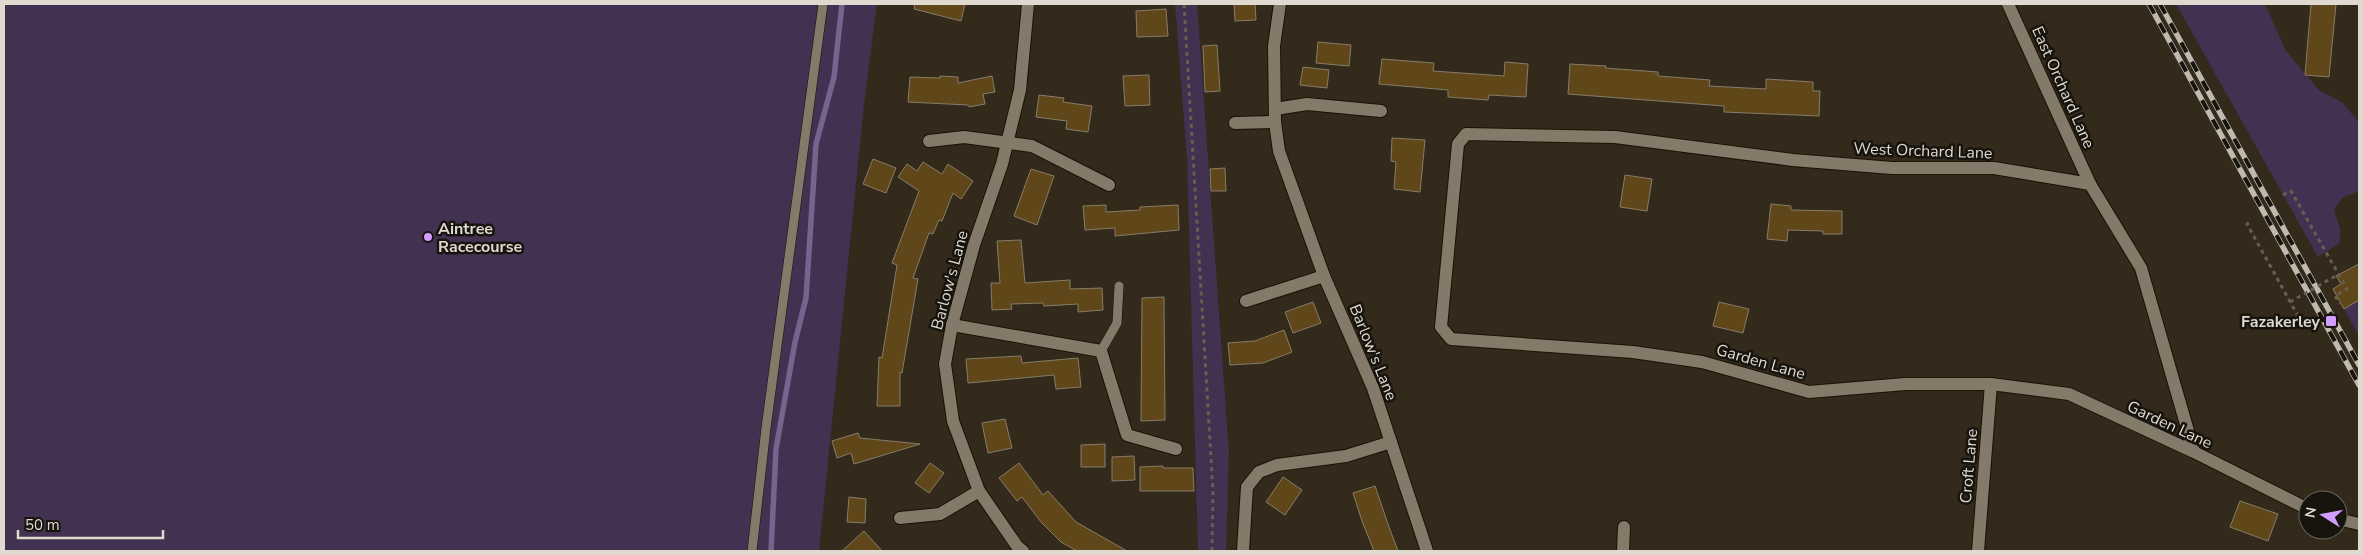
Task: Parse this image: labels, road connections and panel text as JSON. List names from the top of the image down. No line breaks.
{"streets":{"street":["East Orchard Lane","West Orchard Lane","Barlow's Lane","Garden Lane","Croft Lane"]},"crossings":[["East Orchard Lane","West Orchard Lane"],["West Orchard Lane","Garden Lane"],["Garden Lane","Croft Lane"]],"places":{"other":["Aintree Racecourse"],"transit":["Fazakerley"]},"scale_bar":"50 m","north":"left"}
